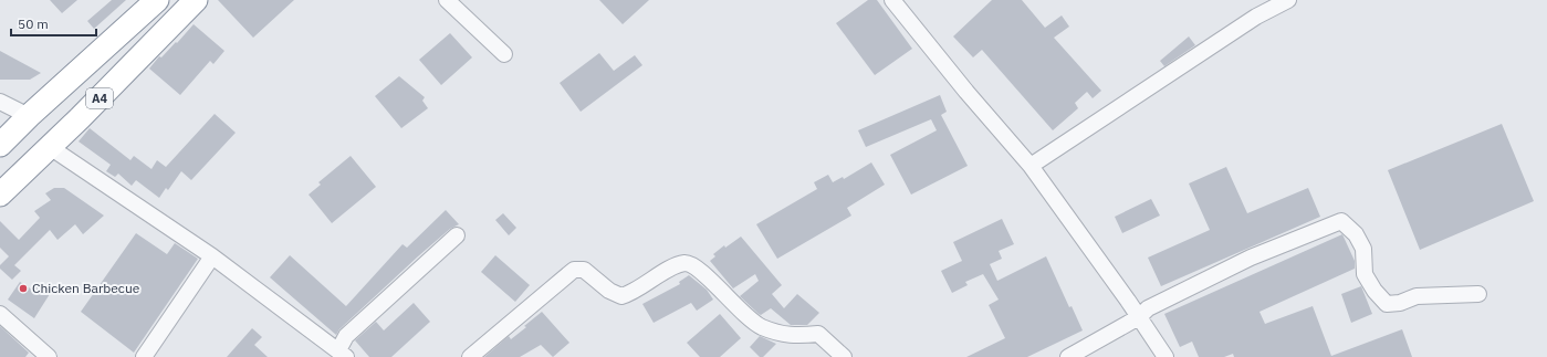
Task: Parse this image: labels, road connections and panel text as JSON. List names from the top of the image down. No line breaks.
{"streets":{"highway":["A4"]},"places":["Chicken Barbecue"],"scale_bar":"50 m"}
